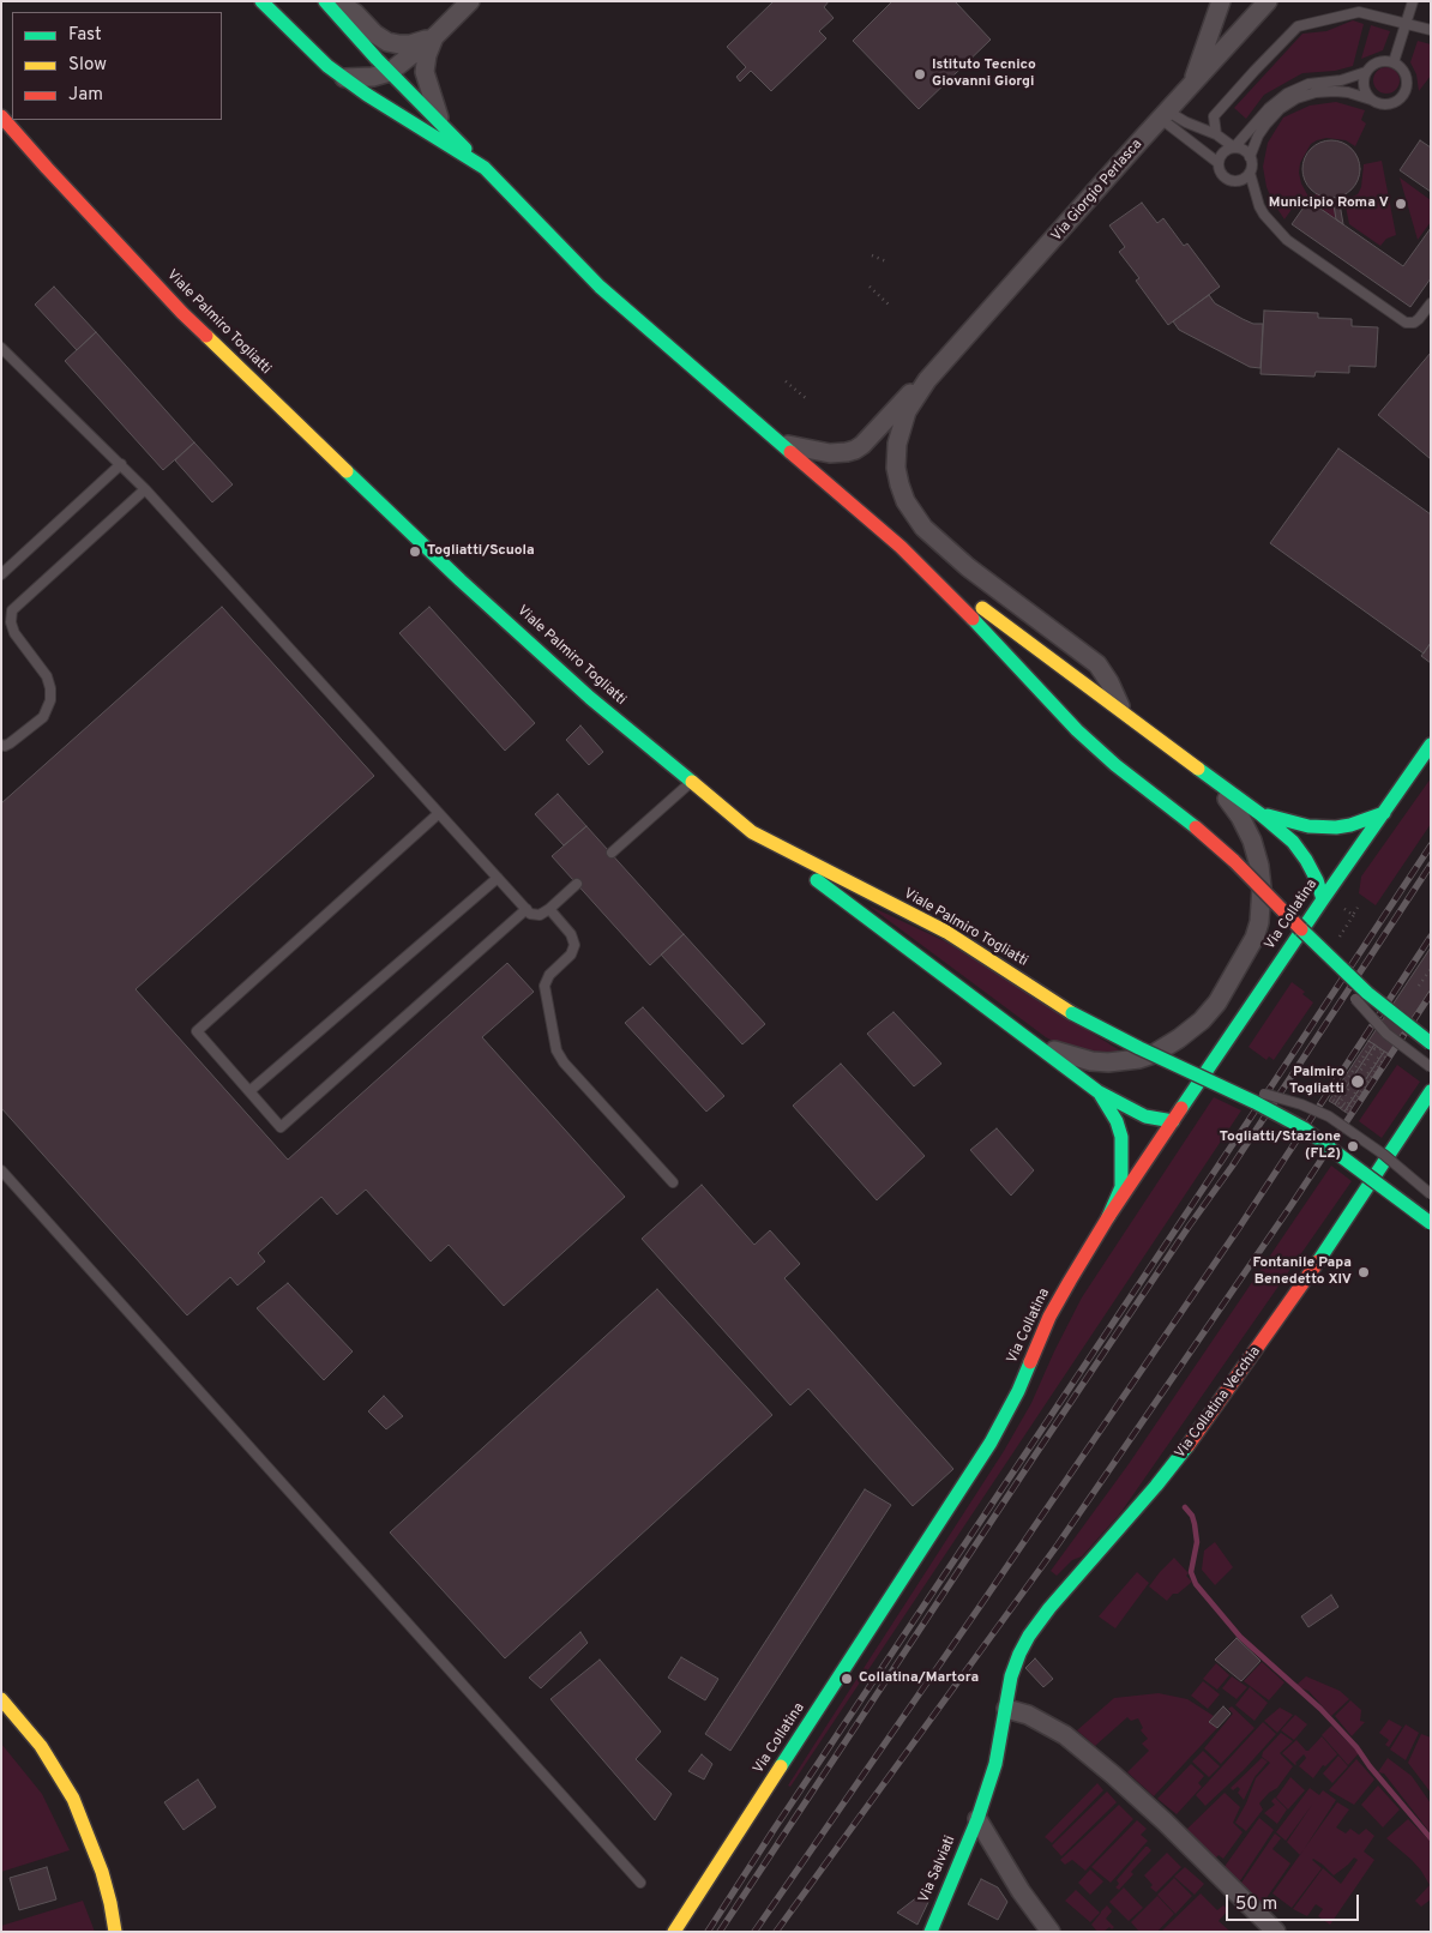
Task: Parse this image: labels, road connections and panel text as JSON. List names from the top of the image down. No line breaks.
{"streets":{"main road":["Viale Palmiro Togliatti","Via Collatina","Via Collatina Vecchia","Via Salviati"],"street":["Via Giorgio Perlasca"]},"crossings":[["Via Collatina Vecchia","Via Salviati"]],"places":["Istituto Tecnico Giovanni Giorgi","Municipio Roma V","Togliatti/Scuola","Palmiro Togliatti","Togliatti/Stazione (FL2)","Fontanile Papa Benedetto XIV","Collatina/Martora"],"legend":["Fast","Slow","Jam"],"scale_bar":"50 m"}
